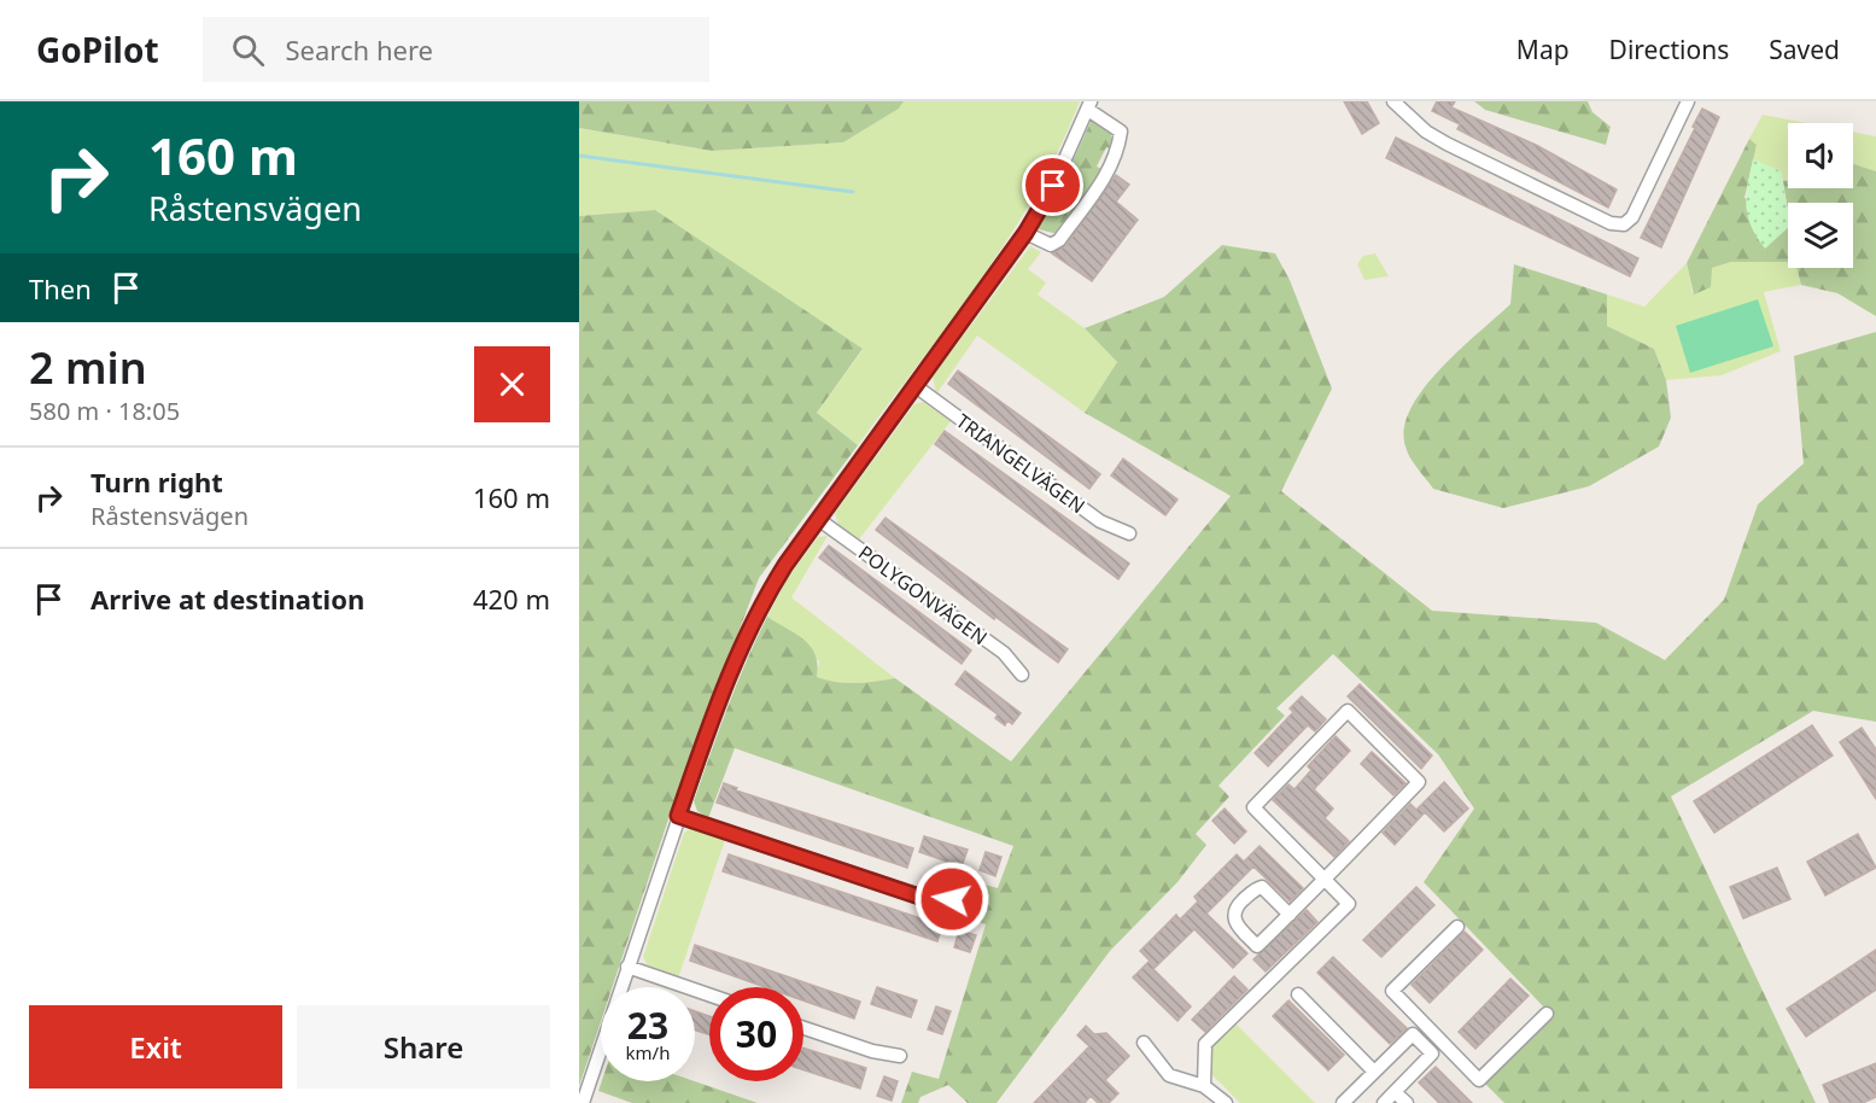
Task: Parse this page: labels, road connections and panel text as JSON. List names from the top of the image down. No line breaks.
{"streets":{"street":["TRIANGELVÄGEN","POLYGONVÄGEN"]},"page":{"header":"GoPilot","search":"Search here","nav":["Map","Directions","Saved"],"turn":["160 m","Råstensvägen"],"then":"Then","heading":["2 min","580 m · 18:05"],"list":[{"name":"Turn right","note":"Råstensvägen","value":"160 m"},{"name":"Arrive at destination","value":"420 m"}],"speed":"23 km/h","limit":"30","buttons":["Exit","Share"]}}
